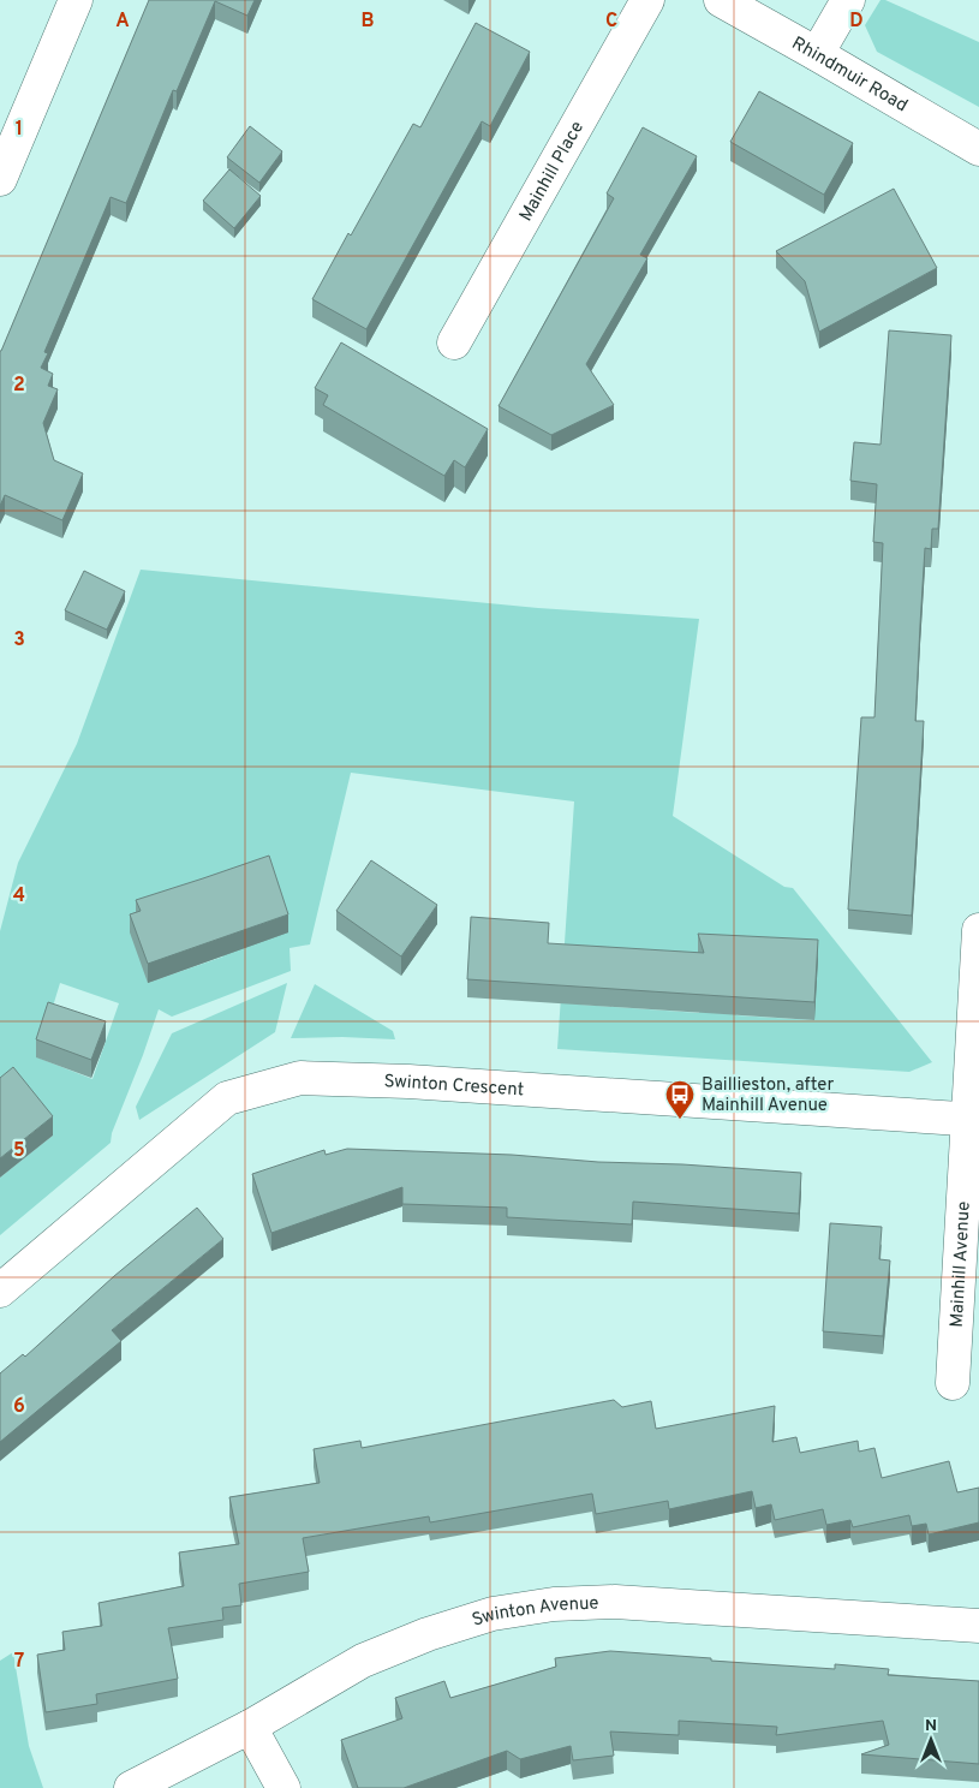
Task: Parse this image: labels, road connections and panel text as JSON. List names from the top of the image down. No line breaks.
{"streets":{"street":["Rhindmuir Road","Mainhill Place","Swinton Crescent","Mainhill Avenue","Swinton Avenue"]},"crossings":[["Swinton Crescent","Mainhill Avenue"]],"places":{"bus stop":["Baillieston, after Mainhill Avenue"]},"north":"top","grid":{"columns":["A","B","C","D"],"rows":["1","2","3","4","5","6","7"]}}
